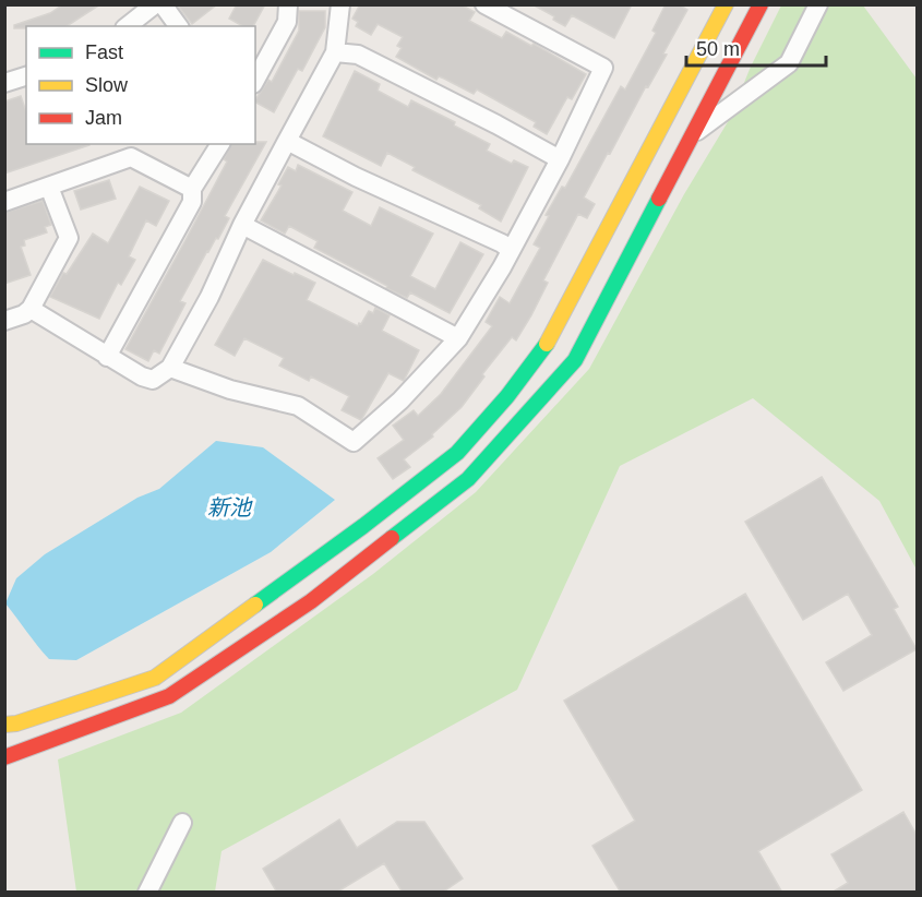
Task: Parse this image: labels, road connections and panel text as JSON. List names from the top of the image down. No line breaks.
{"water":["新池"],"legend":["Fast","Slow","Jam"],"scale_bar":"50 m"}
